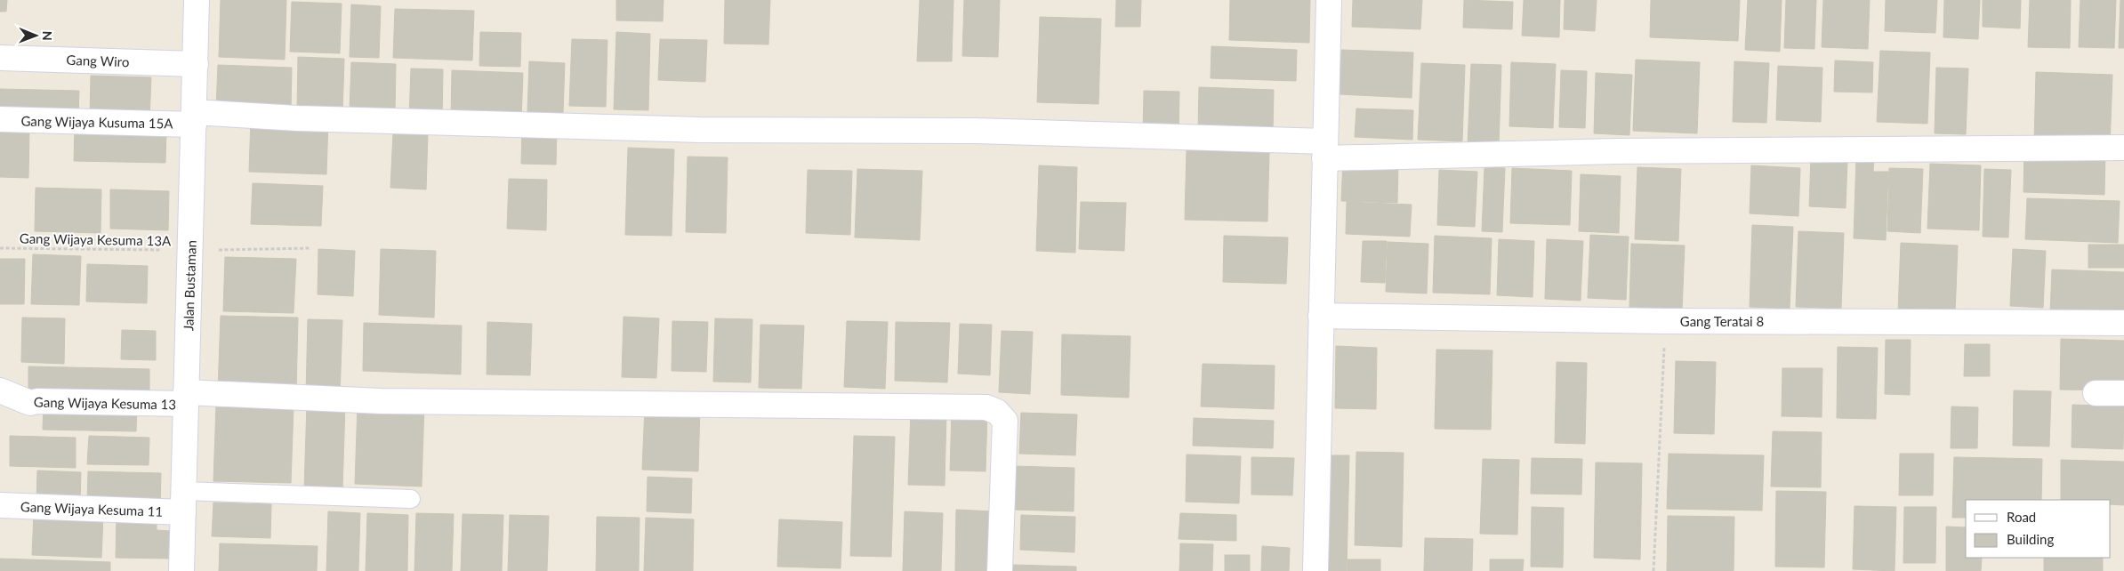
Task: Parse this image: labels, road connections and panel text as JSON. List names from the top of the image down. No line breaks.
{"streets":{"street":["Gang Wiro","Gang Wijaya Kusuma 15A","Jalan Bustaman","Gang Teratai 8","Gang Wijaya Kesuma 13","Gang Wijaya Kesuma 11"],"path":["Gang Wijaya Kesuma 13A"]},"crossings":[["Gang Wiro","Jalan Bustaman"],["Gang Wijaya Kusuma 15A","Jalan Bustaman"],["Gang Wijaya Kesuma 13A","Jalan Bustaman"],["Jalan Bustaman","Gang Wijaya Kesuma 13"],["Jalan Bustaman","Gang Wijaya Kesuma 11"]],"legend":["Road","Building"],"north":"right"}
